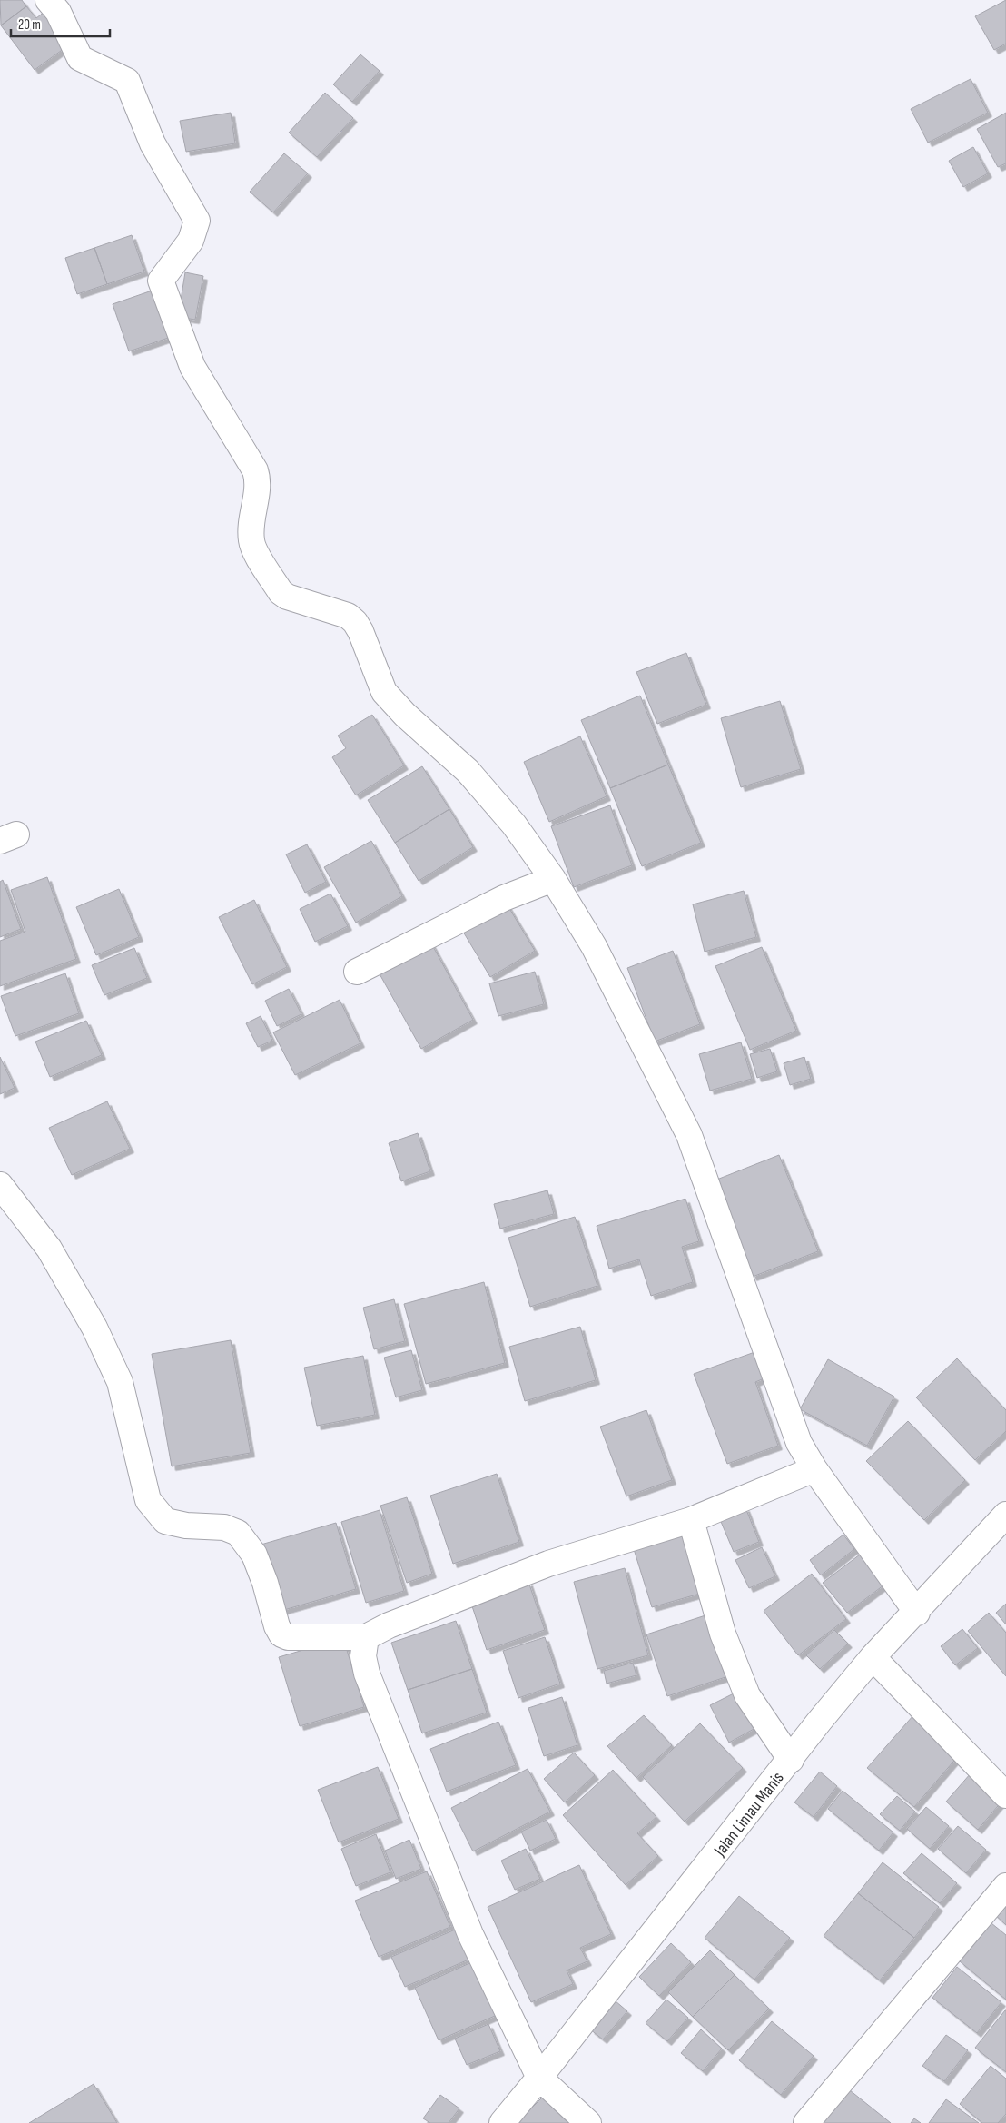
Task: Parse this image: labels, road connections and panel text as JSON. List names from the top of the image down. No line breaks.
{"streets":{"street":["Jalan Limau Manis"]},"scale_bar":"20 m"}
